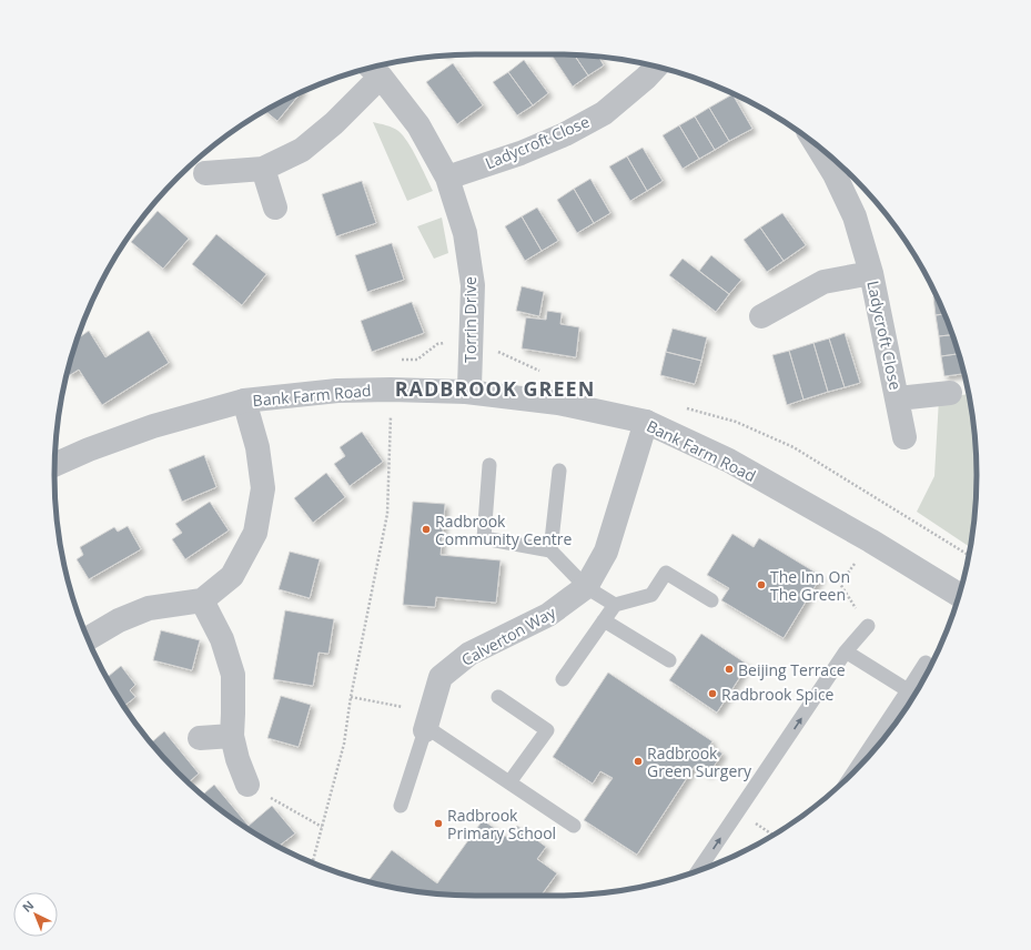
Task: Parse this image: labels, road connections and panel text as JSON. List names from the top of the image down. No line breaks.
{"streets":{"street":["Ladycroft Close","Torrin Drive","Bank Farm Road","Calverton Way"]},"crossings":[["Ladycroft Close","Torrin Drive"],["Torrin Drive","Bank Farm Road"],["Bank Farm Road","Calverton Way"]],"districts":["RADBROOK GREEN"],"places":["Radbrook Community Centre","The Inn On The Green","Beijing Terrace","Radbrook Spice","Radbrook Green Surgery","Radbrook Primary School"],"north":"top left"}
